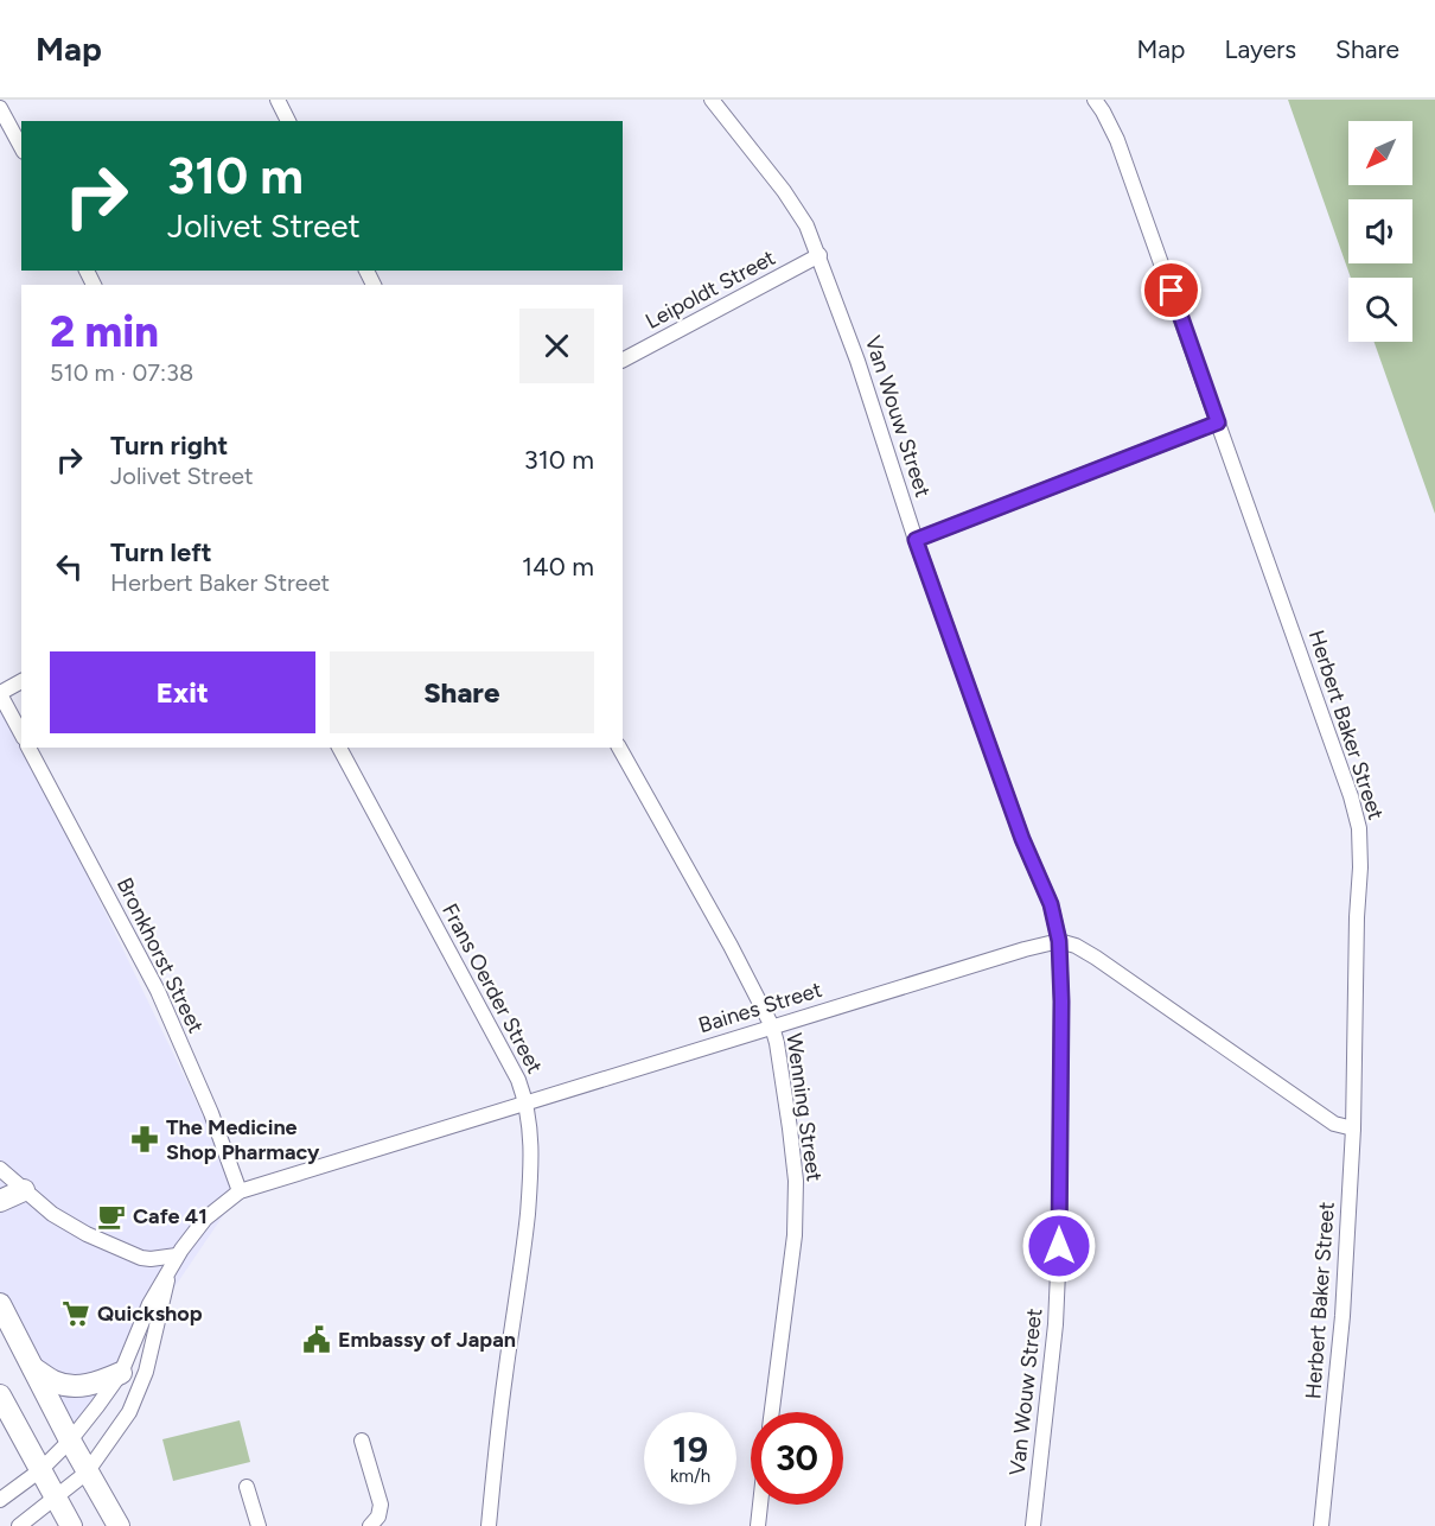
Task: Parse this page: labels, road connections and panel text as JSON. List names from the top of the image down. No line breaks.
{"streets":{"street":["Leipoldt Street","Van Wouw Street","Herbert Baker Street","Bronkhorst Street","Frans Oerder Street","Baines Street","Wenning Street"]},"crossings":[["Leipoldt Street","Van Wouw Street"],["Van Wouw Street","Baines Street"],["Bronkhorst Street","Baines Street"],["Frans Oerder Street","Baines Street"],["Baines Street","Wenning Street"]],"places":{"pharmacy":["The Medicine Shop Pharmacy"],"cafe":["Cafe 41"],"supermarket":["Quickshop"],"public building":["Embassy of Japan"]},"north":"bottom left","page":{"header":"Map","nav":["Map","Layers","Share"],"turn":["310 m","Jolivet Street"],"heading":["2 min","510 m · 07:38"],"list":[{"name":"Turn right","note":"Jolivet Street","value":"310 m"},{"name":"Turn left","note":"Herbert Baker Street","value":"140 m"}],"buttons":["Exit","Share"],"speed":"19 km/h","limit":"30"}}
